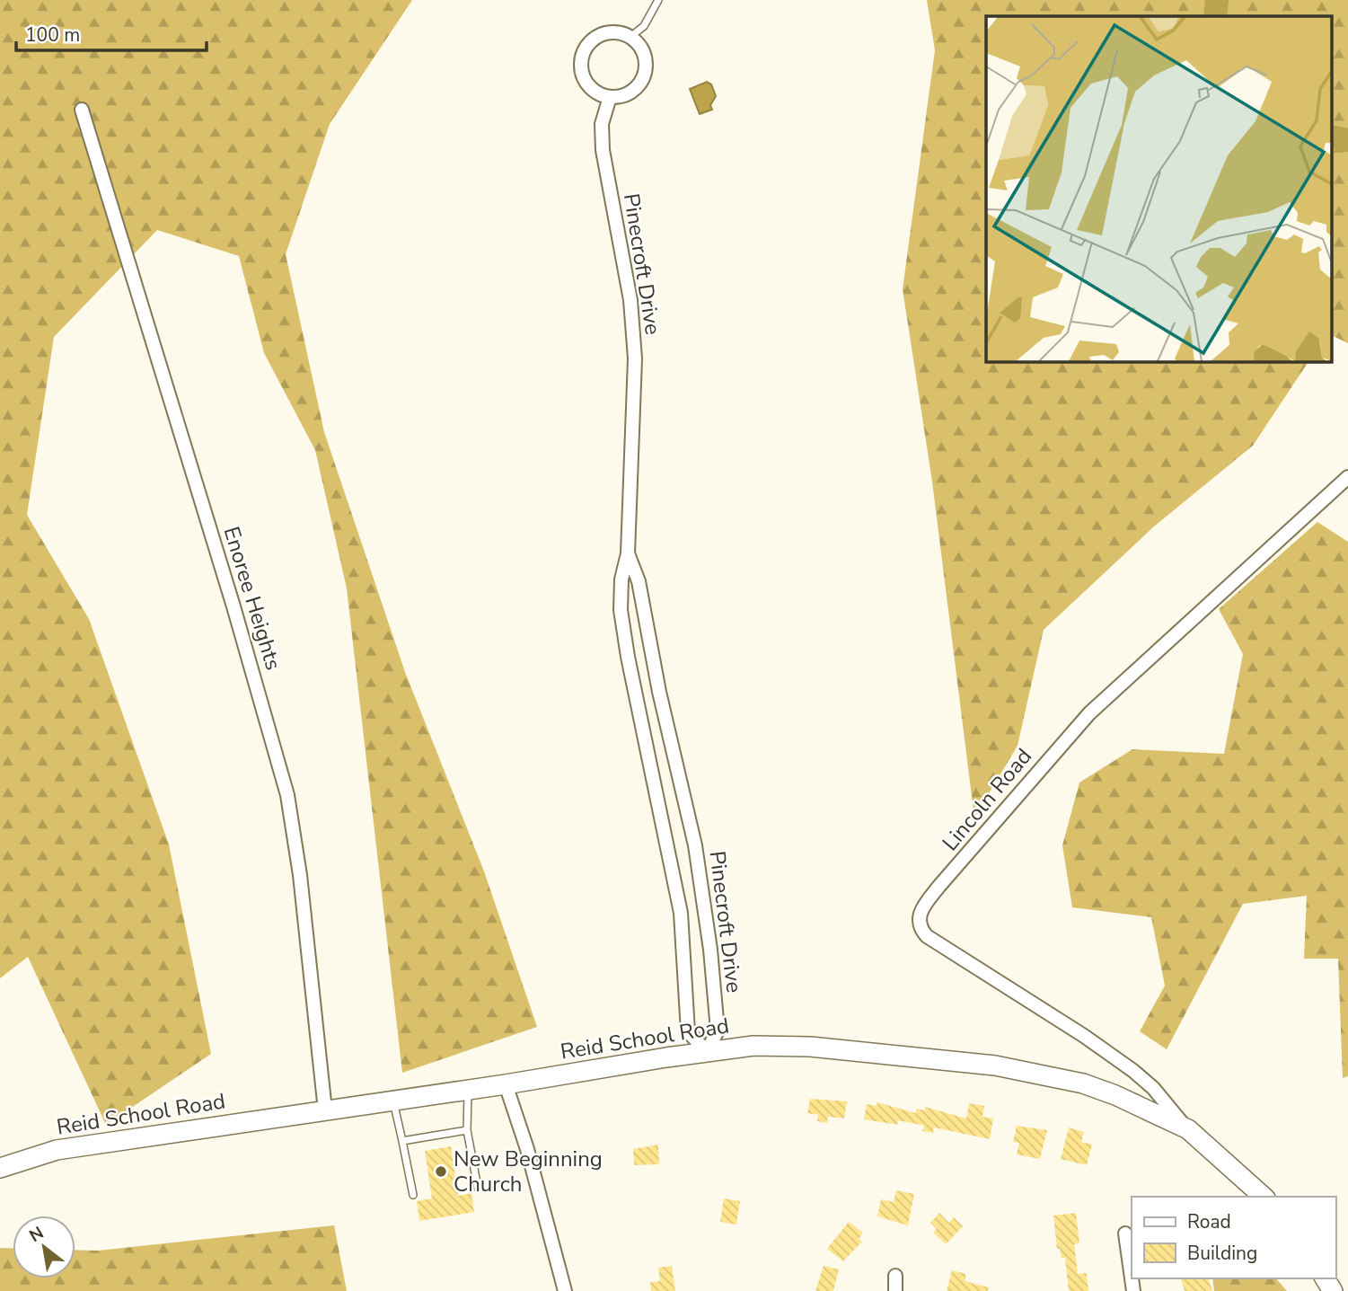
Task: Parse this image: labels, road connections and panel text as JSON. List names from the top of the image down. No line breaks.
{"streets":{"street":["Pinecroft Drive","Enoree Heights","Lincoln Road","Reid School Road"]},"crossings":[["Pinecroft Drive","Reid School Road"],["Enoree Heights","Reid School Road"],["Lincoln Road","Reid School Road"]],"places":["New Beginning Church"],"legend":["Road","Building"],"scale_bar":"100 m","north":"top left"}
